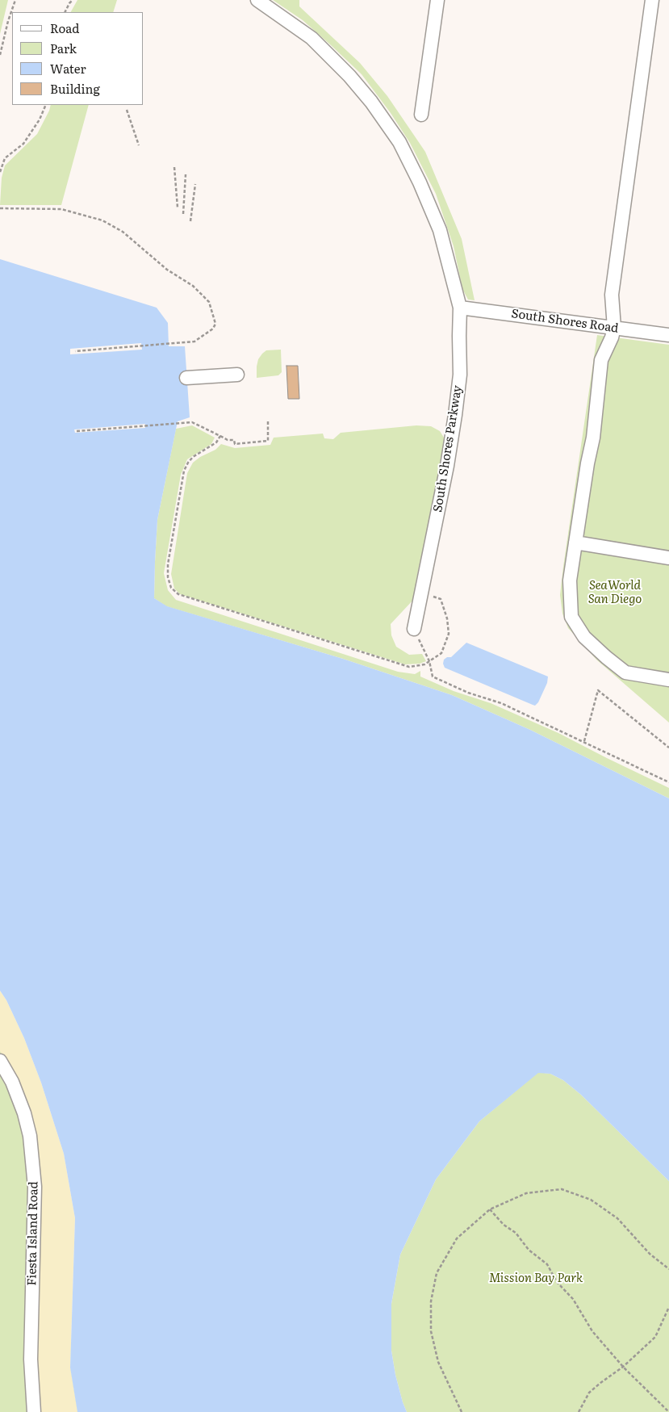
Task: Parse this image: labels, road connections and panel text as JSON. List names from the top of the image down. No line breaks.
{"streets":{"street":["South Shores Road","South Shores Parkway","Fiesta Island Road"]},"crossings":[["South Shores Road","South Shores Parkway"]],"parks":["SeaWorld San Diego","Mission Bay Park"],"legend":["Road","Park","Water","Building"]}
